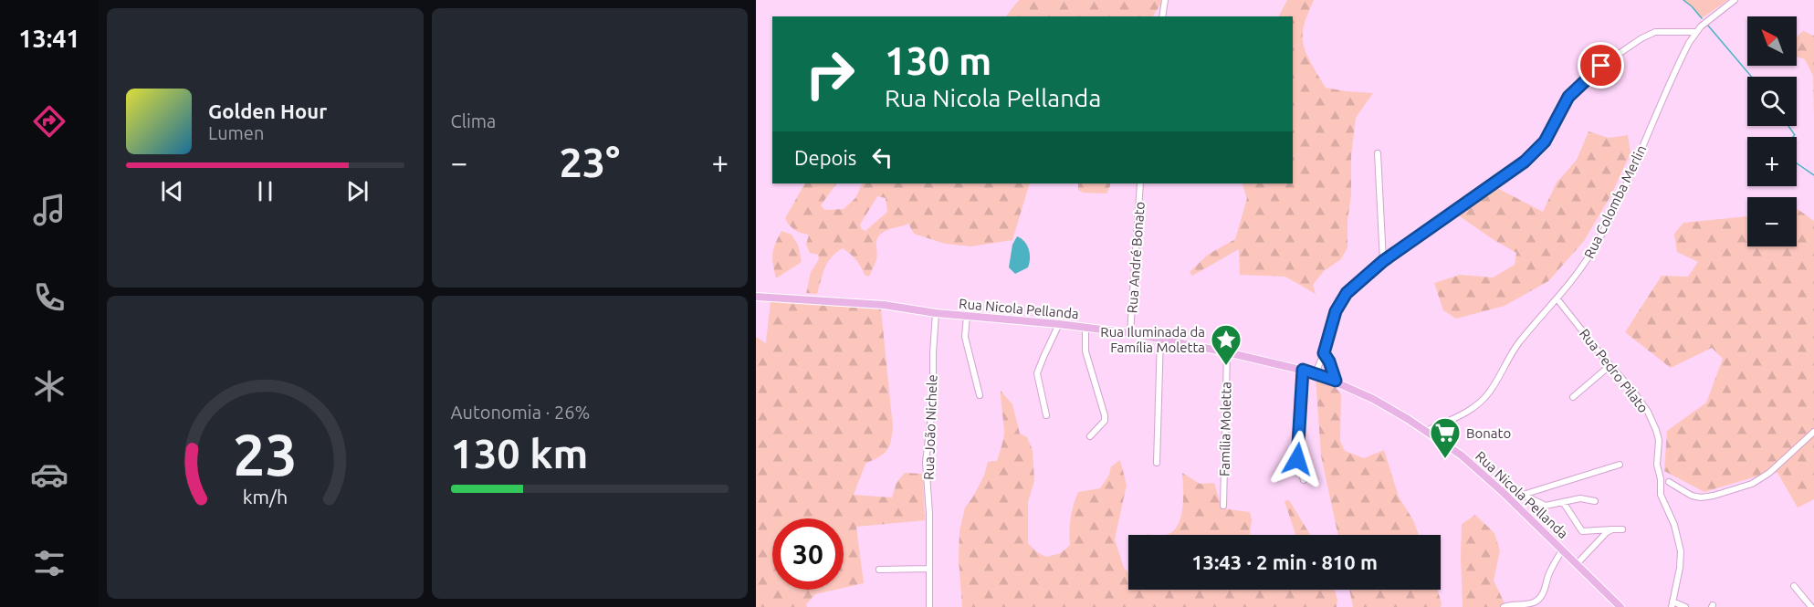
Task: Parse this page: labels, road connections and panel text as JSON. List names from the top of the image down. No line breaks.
{"streets":{"main road":["Rua Nicola Pellanda"],"street":["Rua Colomba Merlin","Rua André Bonato","Rua Pedro Pilato","Rua João Nichele","Família Moletta"]},"crossings":[["Rua Colomba Merlin","Rua Nicola Pellanda"],["Rua Colomba Merlin","Rua Pedro Pilato"],["Rua André Bonato","Rua Nicola Pellanda"],["Rua Nicola Pellanda","Rua João Nichele"],["Rua Nicola Pellanda","Família Moletta"]],"places":{"place":["Rua Iluminada da Família Moletta"],"supermarket":["Bonato"]},"north":"top left","page":{"tabs":"13:41","tile":["Clima",["Autonomia · 26%","130 km"]],"map_buttons":["+","−"],"turn":["130 m","Rua Nicola Pellanda"],"song":["Golden Hour","Lumen"],"then":"Depois","heat":["−","23°","+"],"limit":"30","trip":"13:43 · 2 min · 810 m","gauge":["23","km/h"]}}
